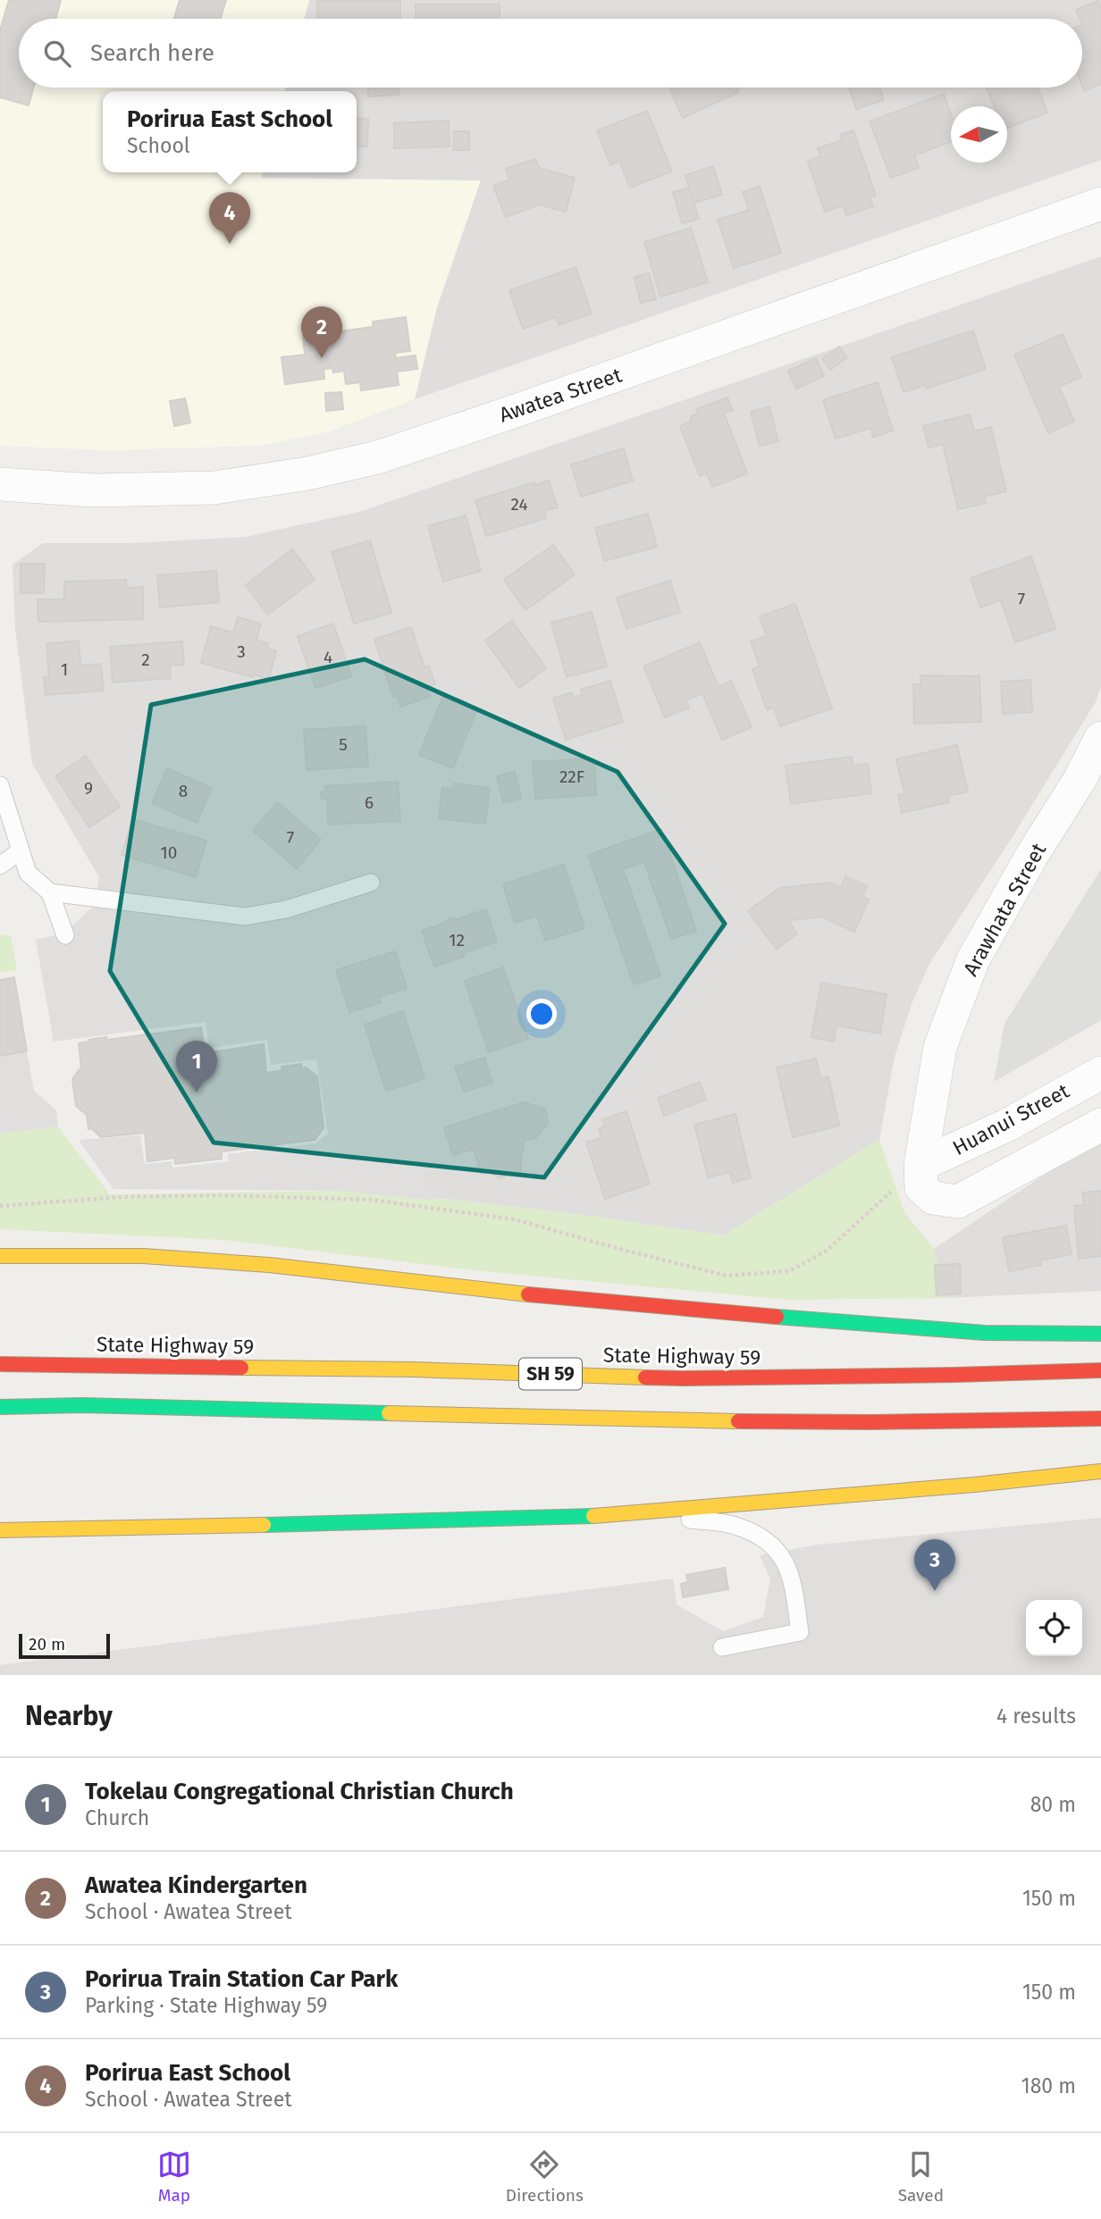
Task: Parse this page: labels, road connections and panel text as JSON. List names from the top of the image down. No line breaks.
{"streets":{"main road":["State Highway 59","SH 59"],"street":["Awatea Street","Arawhata Street","Huanui Street"]},"crossings":[["Arawhata Street","Huanui Street"]],"house_numbers":["24","7","3","4","2","1","5","22F","9","8","6","7","10","12"],"scale_bar":"20 m","north":"left","page":{"search":"Search here","popup":["Porirua East School","School"],"pins":["4","2","1","3"],"scale":"20 m","heading":["Nearby","4 results"],"list":[{"mark":"1","name":"Tokelau Congregational Christian Church","note":"Church","value":"80 m"},{"mark":"2","name":"Awatea Kindergarten","note":"School · Awatea Street","value":"150 m"},{"mark":"3","name":"Porirua Train Station Car Park","note":"Parking · State Highway 59","value":"150 m"},{"mark":"4","name":"Porirua East School","note":"School · Awatea Street","value":"180 m"}],"nav":["Map","Directions","Saved"]}}
